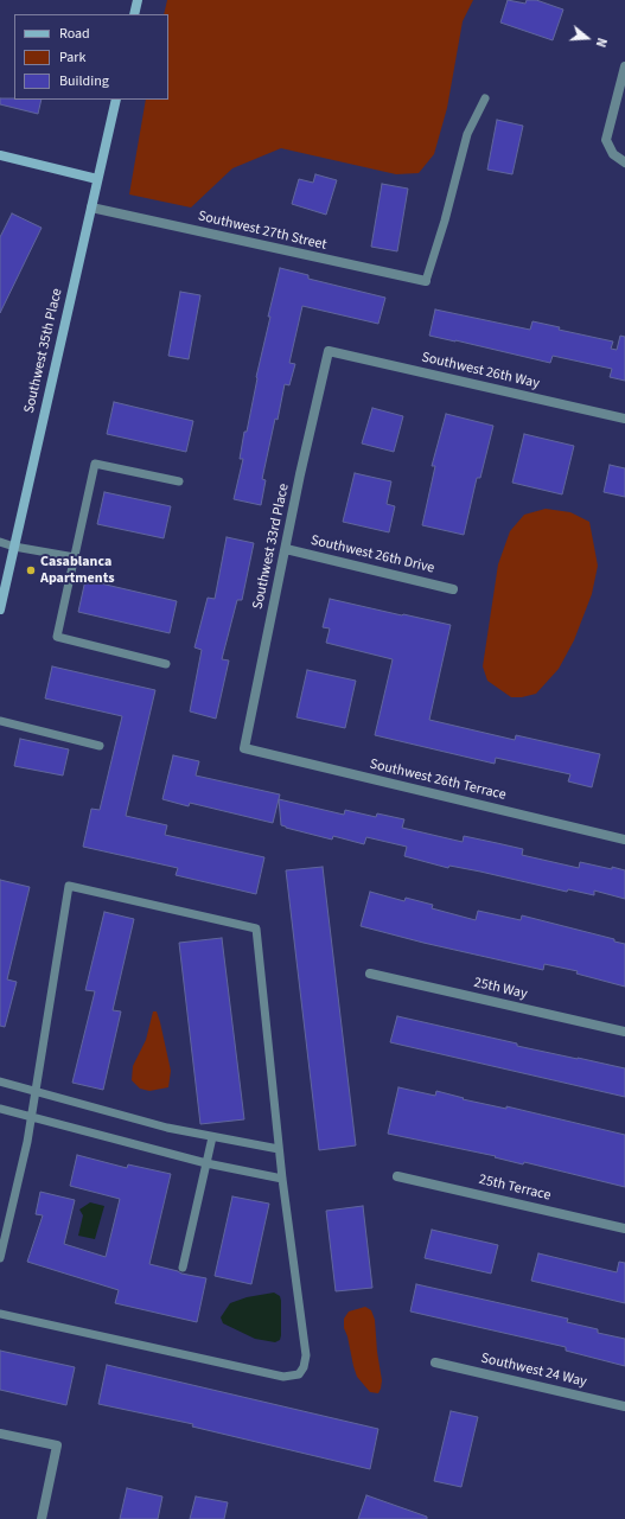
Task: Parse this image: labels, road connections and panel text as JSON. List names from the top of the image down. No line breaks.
{"streets":{"street":["Southwest 27th Street","Southwest 35th Place","Southwest 26th Way","Southwest 33rd Place","Southwest 26th Drive","Southwest 26th Terrace","25th Way","25th Terrace","Southwest 24 Way"]},"crossings":[["Southwest 27th Street","Southwest 35th Place"],["Southwest 26th Way","Southwest 33rd Place"],["Southwest 33rd Place","Southwest 26th Drive"],["Southwest 33rd Place","Southwest 26th Terrace"]],"places":["Casablanca Apartments"],"legend":["Road","Park","Building"],"north":"right"}
